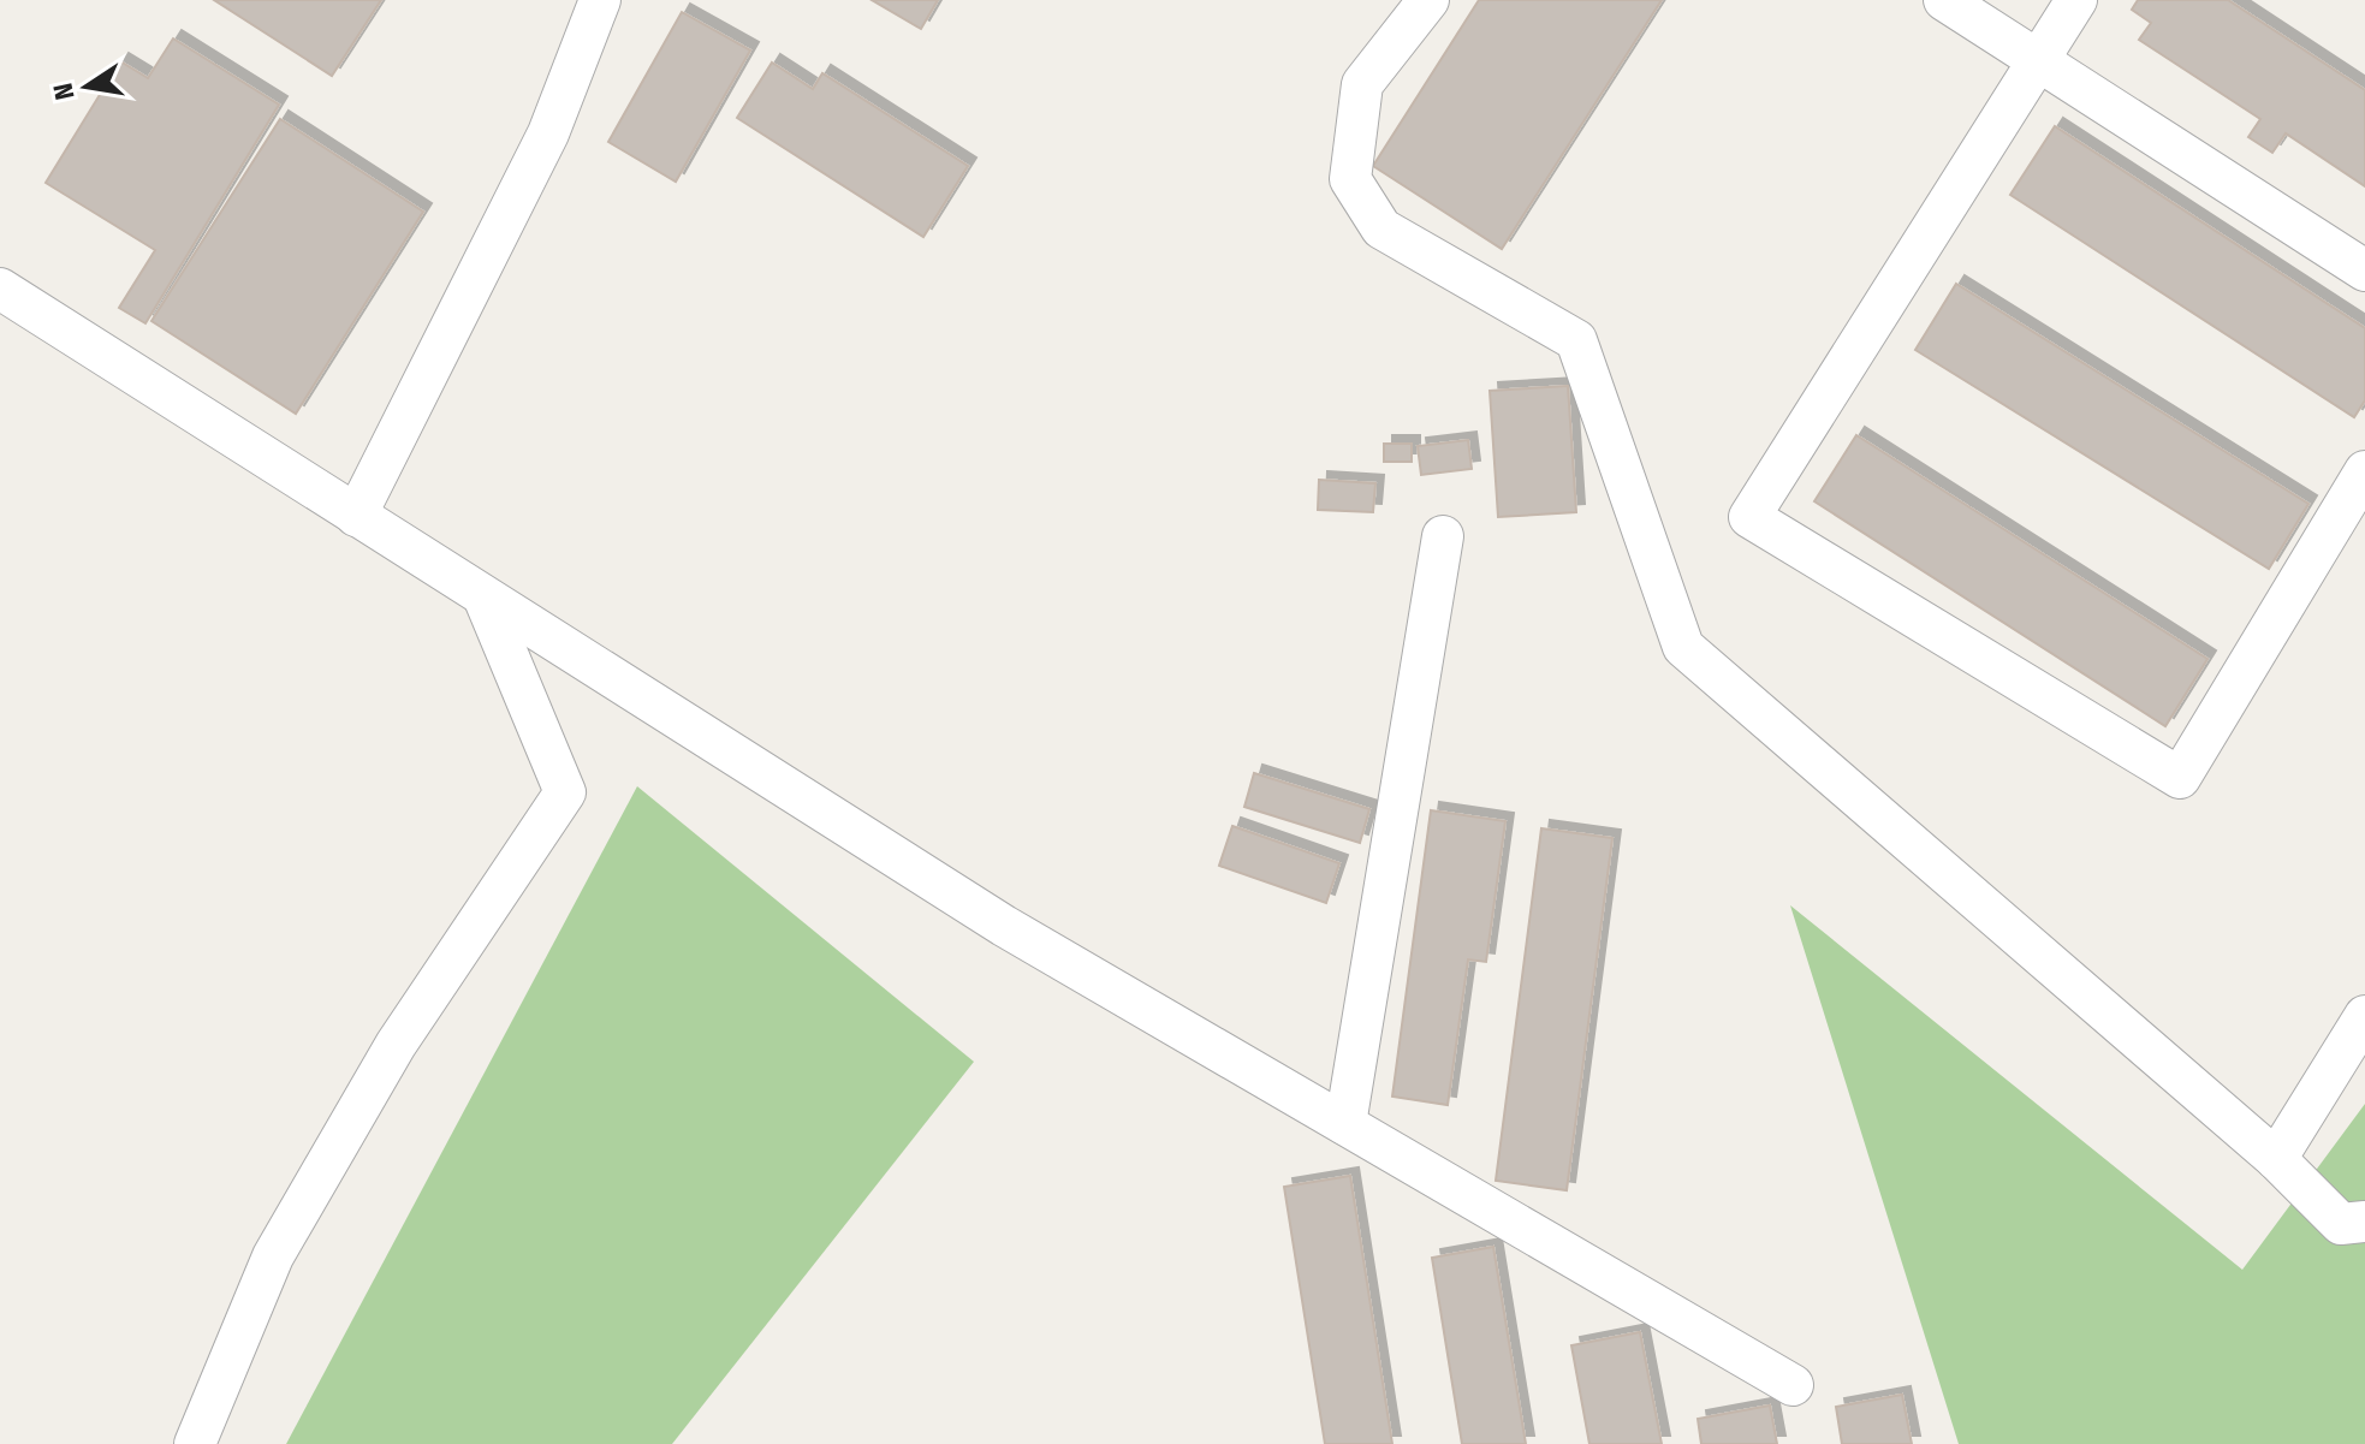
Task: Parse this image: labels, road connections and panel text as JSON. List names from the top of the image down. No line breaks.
{"north":"left"}
